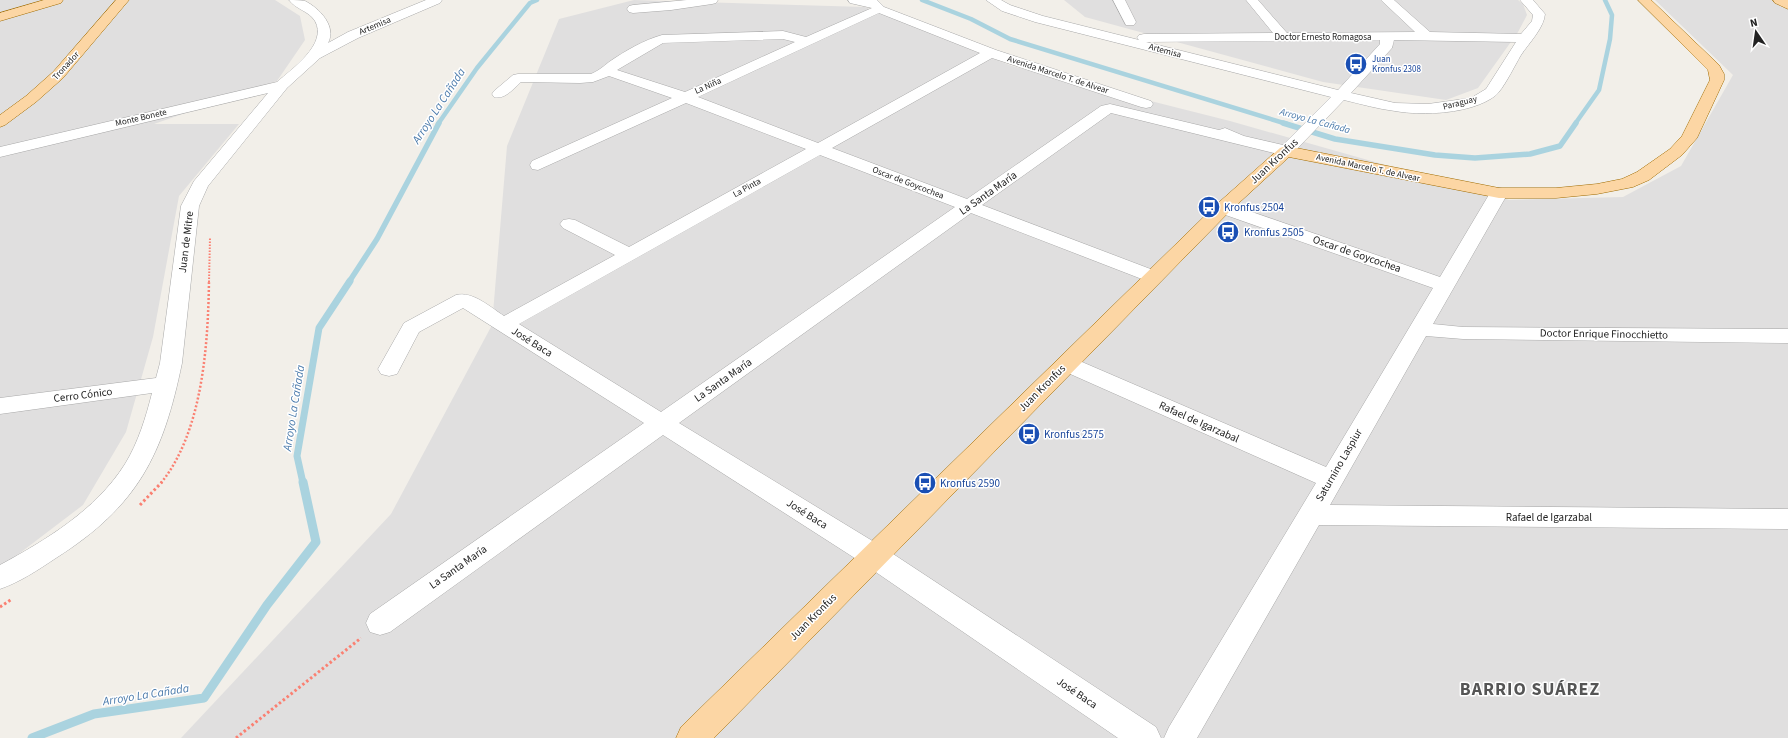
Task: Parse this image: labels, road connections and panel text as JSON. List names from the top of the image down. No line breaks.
{"streets":{"main road":["Tronador","Avenida Marcelo T. de Alvear","Juan Kronfus"],"street":["Artemisa","Doctor Ernesto Romagosa","La Niña","Paraguay","Monte Bonete","Oscar de Goycochea","La Pinta","La Santa María","Juan de Mitre","Doctor Enrique Finocchietto","José Baca","Cerro Cónico","Rafael de Igarzabal","Saturnino Laspiur"]},"crossings":[["Artemisa","Doctor Ernesto Romagosa"],["Artemisa","Paraguay"],["Artemisa","Juan Kronfus"],["Artemisa","Juan de Mitre"],["Doctor Ernesto Romagosa","Paraguay"],["Doctor Ernesto Romagosa","Juan Kronfus"],["Avenida Marcelo T. de Alvear","La Niña"],["Avenida Marcelo T. de Alvear","Juan Kronfus"],["Avenida Marcelo T. de Alvear","La Pinta"],["Avenida Marcelo T. de Alvear","La Santa María"],["Avenida Marcelo T. de Alvear","Saturnino Laspiur"],["La Niña","Oscar de Goycochea"],["Paraguay","Juan Kronfus"],["Monte Bonete","Juan de Mitre"],["Juan Kronfus","Oscar de Goycochea"],["Juan Kronfus","José Baca"],["Juan Kronfus","Rafael de Igarzabal"],["Oscar de Goycochea","La Pinta"],["Oscar de Goycochea","La Santa María"],["Oscar de Goycochea","Saturnino Laspiur"],["La Pinta","José Baca"],["La Santa María","José Baca"],["Juan de Mitre","Cerro Cónico"],["Doctor Enrique Finocchietto","Saturnino Laspiur"],["Rafael de Igarzabal","Saturnino Laspiur"]],"districts":["BARRIO SUÁREZ"],"water":["Arroyo La Cañada"],"places":{"bus stop":["Juan Kronfus 2308","Kronfus 2504","Kronfus 2505","Kronfus 2575","Kronfus 2590"]},"north":"top"}
